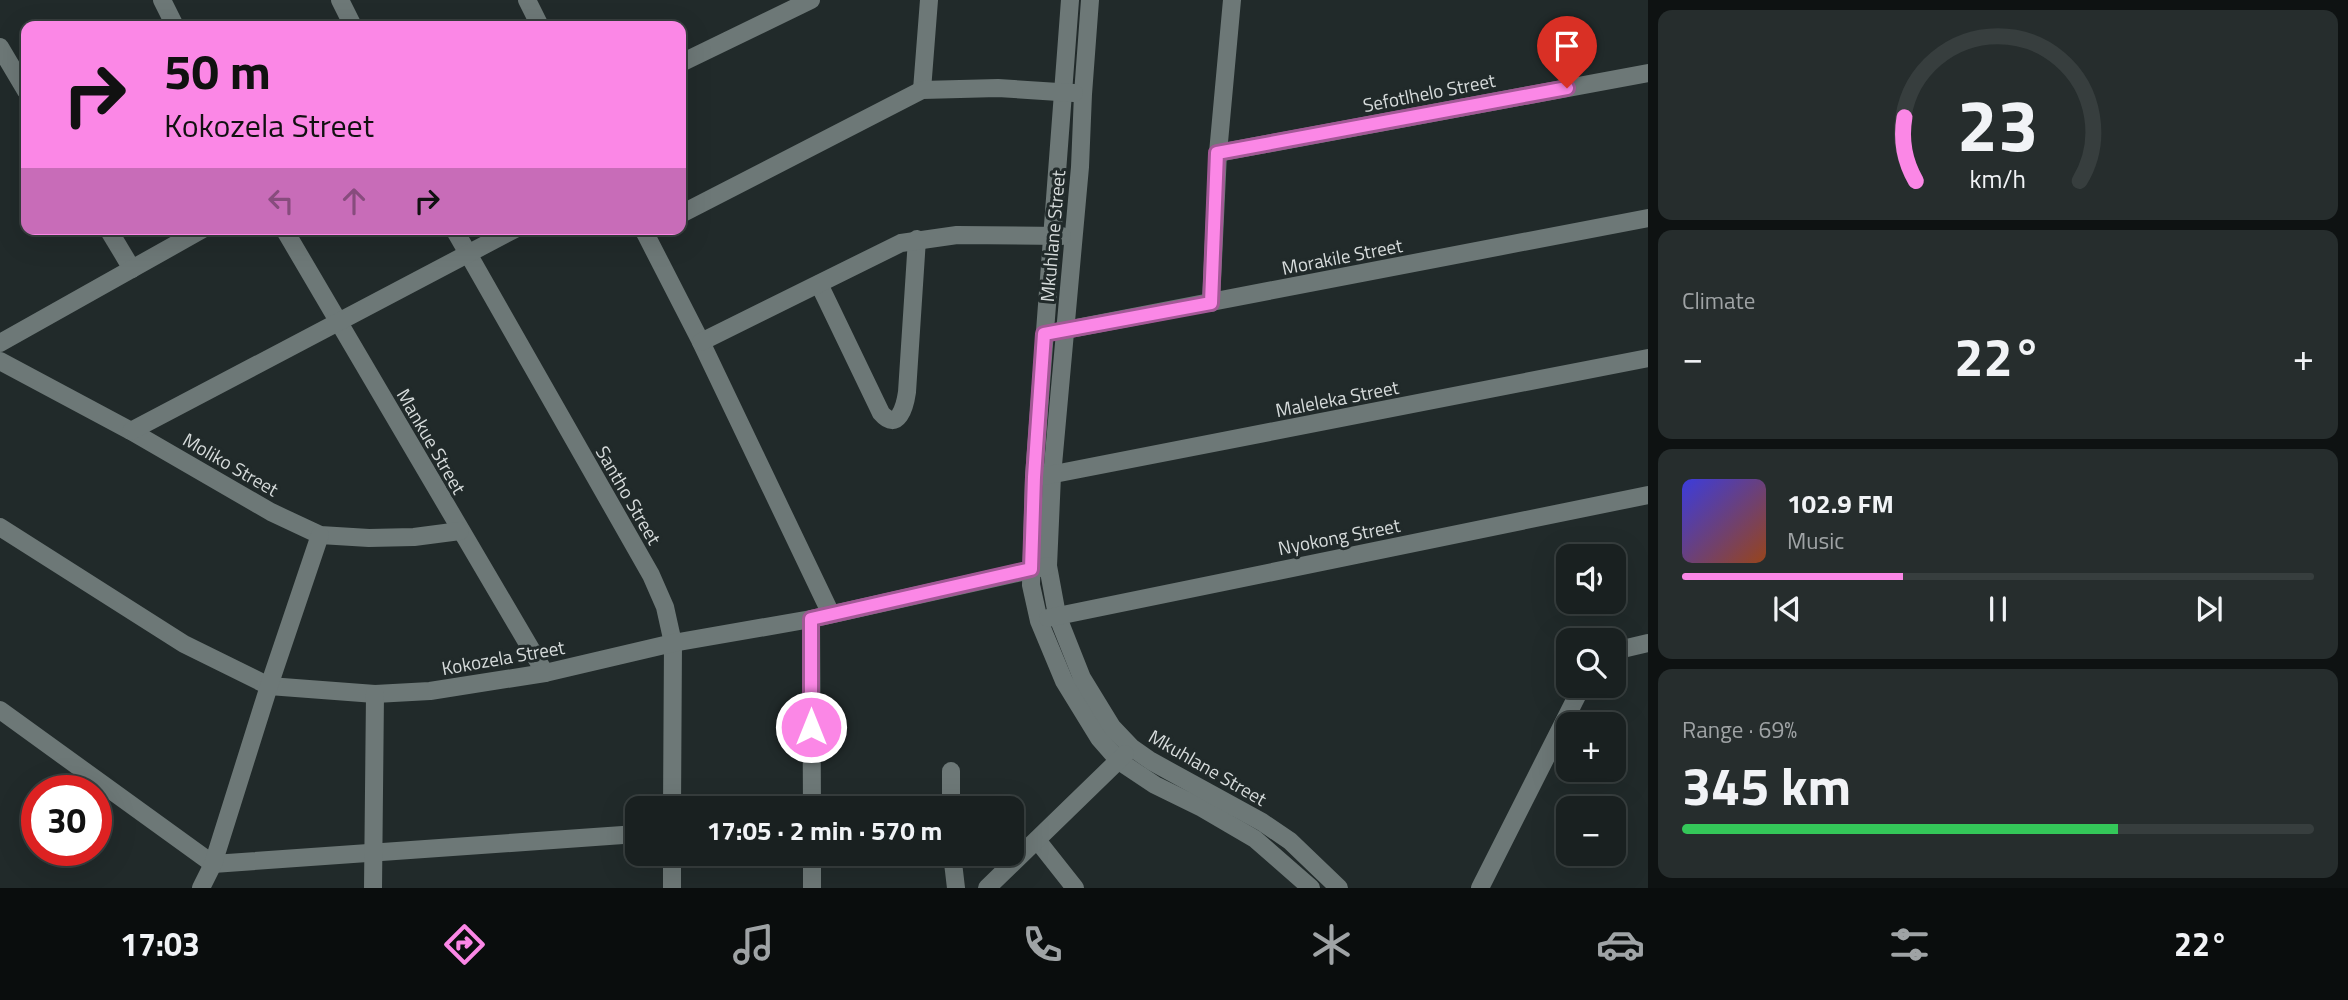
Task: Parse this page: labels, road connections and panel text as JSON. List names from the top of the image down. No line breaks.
{"streets":{"street":["Sefotlhelo Street","Mkuhlane Street","Morakile Street","Maleleka Street","Mankue Street","Moliko Street","Santho Street","Nyokong Street","Kokozela Street"]},"crossings":[["Mkuhlane Street","Morakile Street"],["Mkuhlane Street","Maleleka Street"],["Mkuhlane Street","Nyokong Street"],["Mkuhlane Street","Kokozela Street"],["Mankue Street","Moliko Street"],["Mankue Street","Kokozela Street"],["Santho Street","Kokozela Street"]],"page":{"turn":["50 m","Kokozela Street"],"tile":["Climate",["Range · 69%","345 km"]],"heat":["−","22°","+"],"song":["102.9 FM","Music"],"map_buttons":["+","−"],"limit":"30","trip":"17:05 · 2 min · 570 m","tabs":["17:03","22°"],"gauge":["23","km/h"]}}
